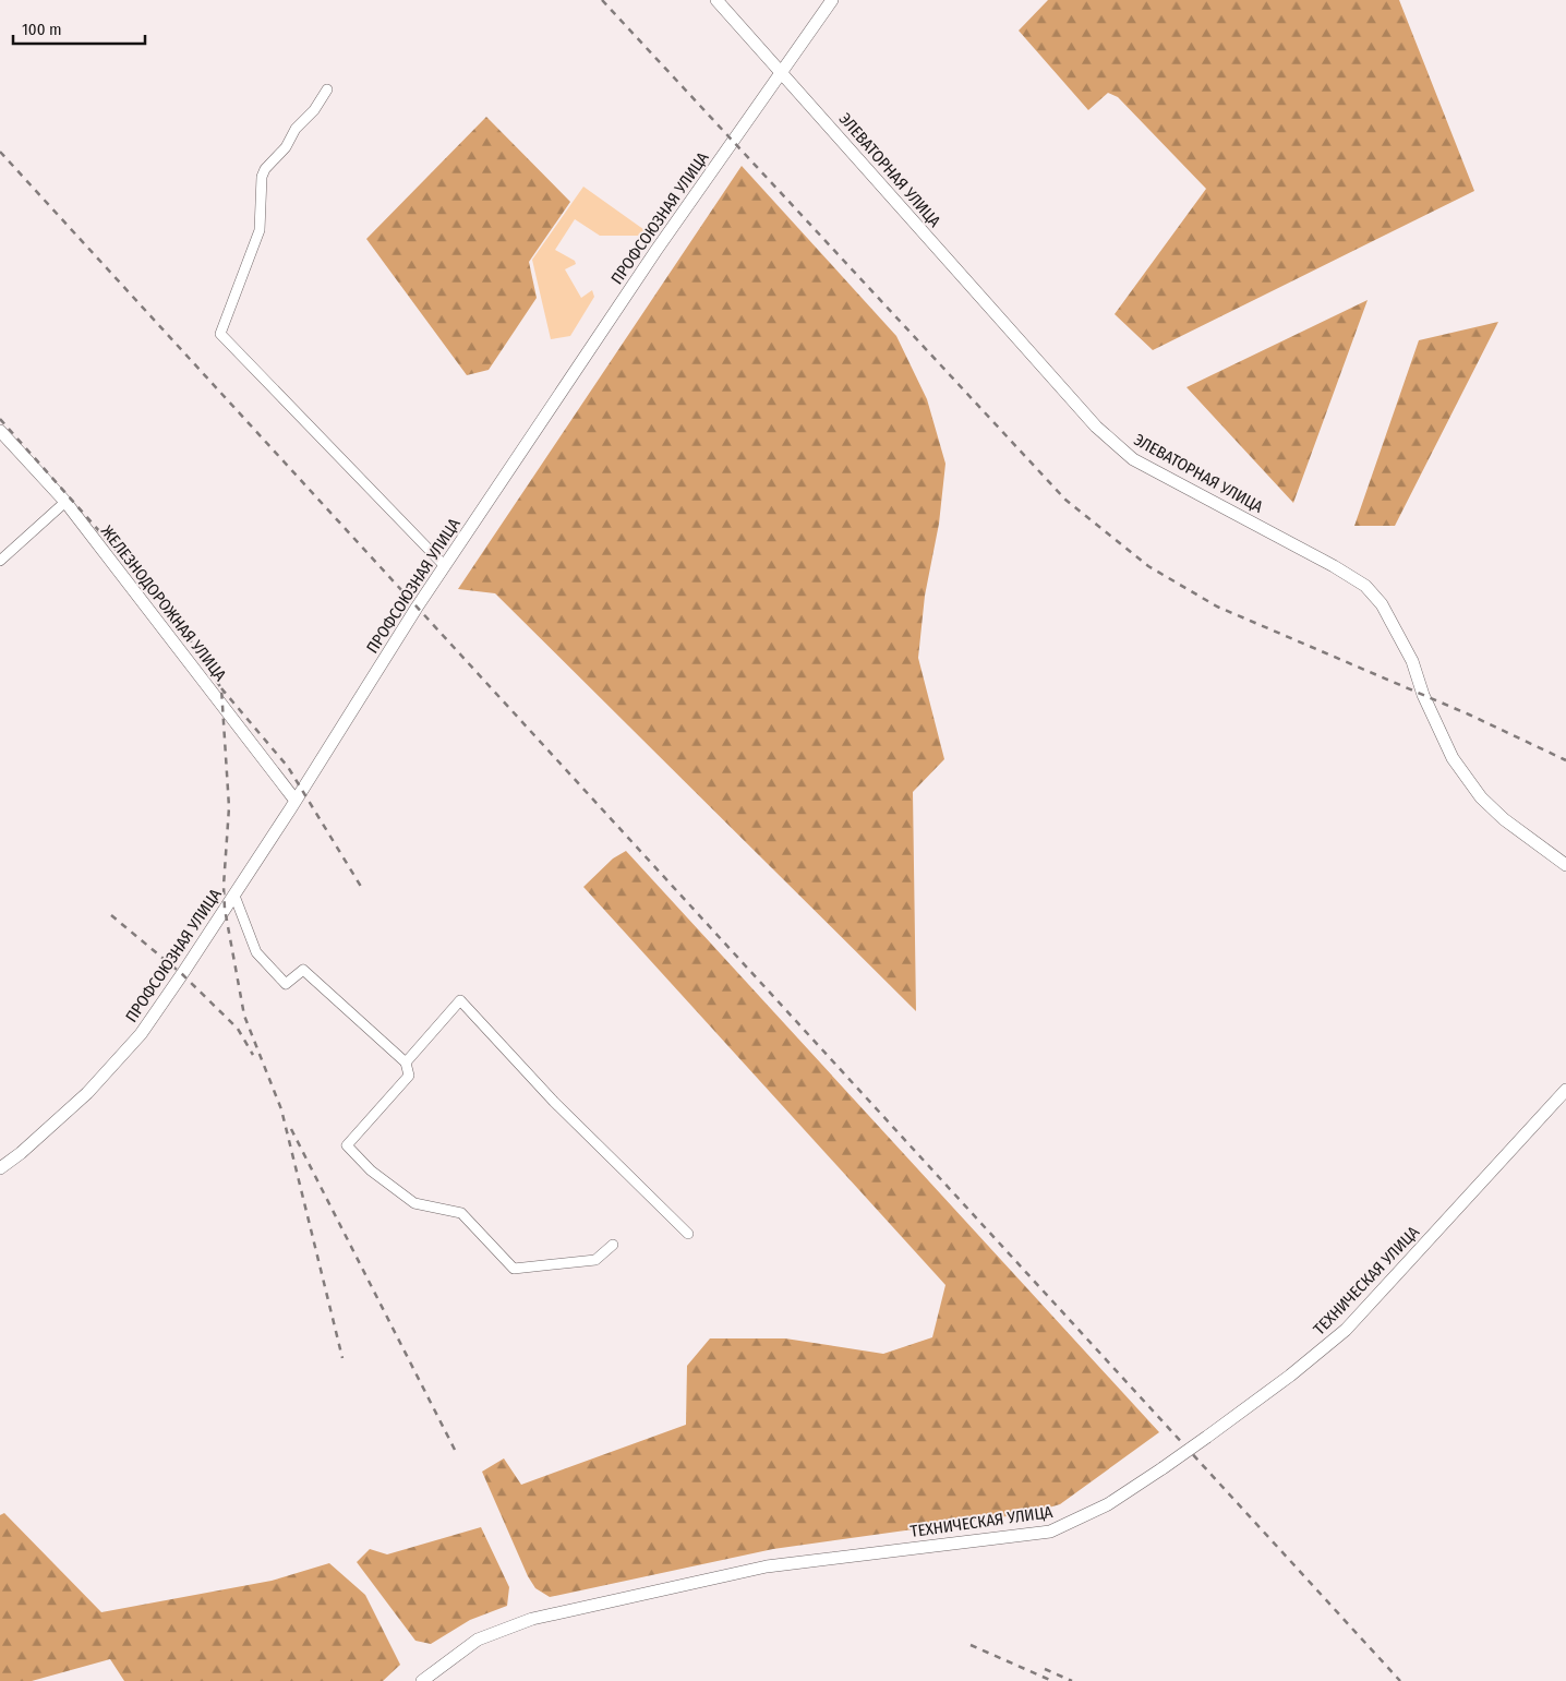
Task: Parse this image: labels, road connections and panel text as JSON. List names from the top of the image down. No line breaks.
{"streets":{"main road":["ЭЛЕВАТОРНАЯ УЛИЦА","ПРОФСОЮЗНАЯ УЛИЦА","ЖЕЛЕЗНОДОРОЖНАЯ УЛИЦА","ТЕХНИЧЕСКАЯ УЛИЦА"]},"crossings":[["ЭЛЕВАТОРНАЯ УЛИЦА","ПРОФСОЮЗНАЯ УЛИЦА"],["ПРОФСОЮЗНАЯ УЛИЦА","ЖЕЛЕЗНОДОРОЖНАЯ УЛИЦА"]],"scale_bar":"100 m"}
